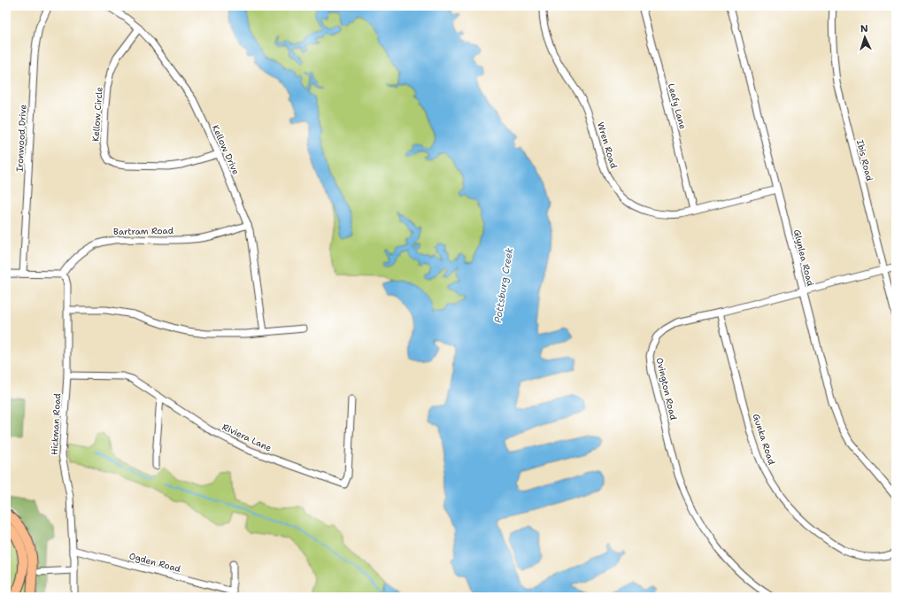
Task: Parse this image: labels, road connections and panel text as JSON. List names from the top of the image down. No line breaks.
{"streets":{"street":["Leafy Lane","Kellow Circle","Ironwood Drive","Wren Road","Kellow Drive","Ibis Road","Bartram Road","Glynlea Road","Ovington Road","Hickman Road","Riviera Lane","Gunka Road","Ogden Road"]},"crossings":[["Leafy Lane","Wren Road"],["Kellow Circle","Kellow Drive"],["Wren Road","Glynlea Road"],["Kellow Drive","Bartram Road"],["Ibis Road","Ovington Road"],["Bartram Road","Hickman Road"],["Glynlea Road","Ovington Road"],["Ovington Road","Gunka Road"],["Hickman Road","Riviera Lane"],["Hickman Road","Ogden Road"]],"water":["Pottsburg Creek"],"north":"top"}
